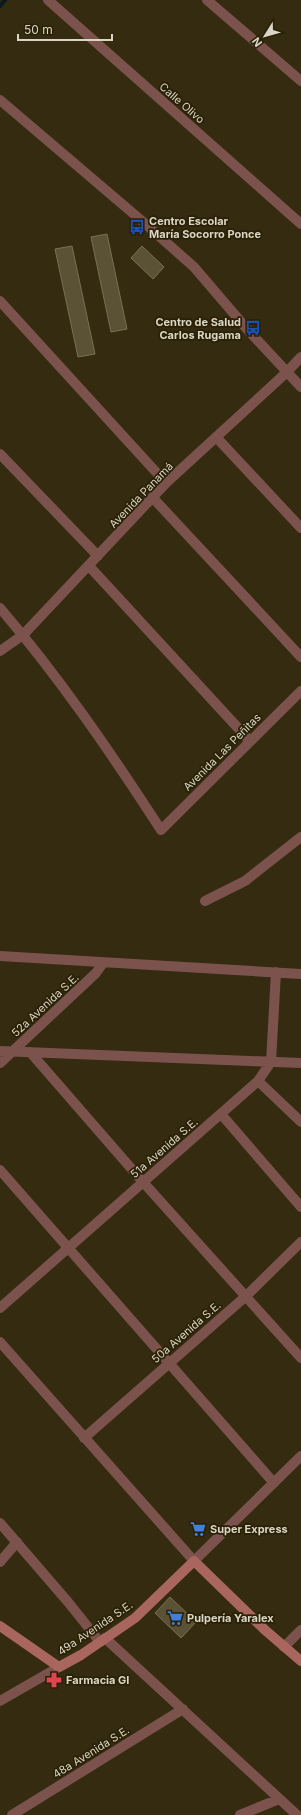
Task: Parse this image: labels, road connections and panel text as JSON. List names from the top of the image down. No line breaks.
{"streets":{"street":["Calle Olivo","Avenida Panamá","Avenida Las Peñitas","52a Avenida S.E.","51a Avenida S.E.","50a Avenida S.E.","49a Avenida S.E.","48a Avenida S.E."]},"crossings":[["Avenida Panamá","Avenida Las Peñitas"]],"places":{"bus stop":["Centro Escolar María Socorro Ponce","Centro de Salud Carlos Rugama"],"supermarket":["Super Express","Pulpería Yaralex"],"pharmacy":["Farmacia GI"]},"scale_bar":"50 m","north":"bottom left"}
